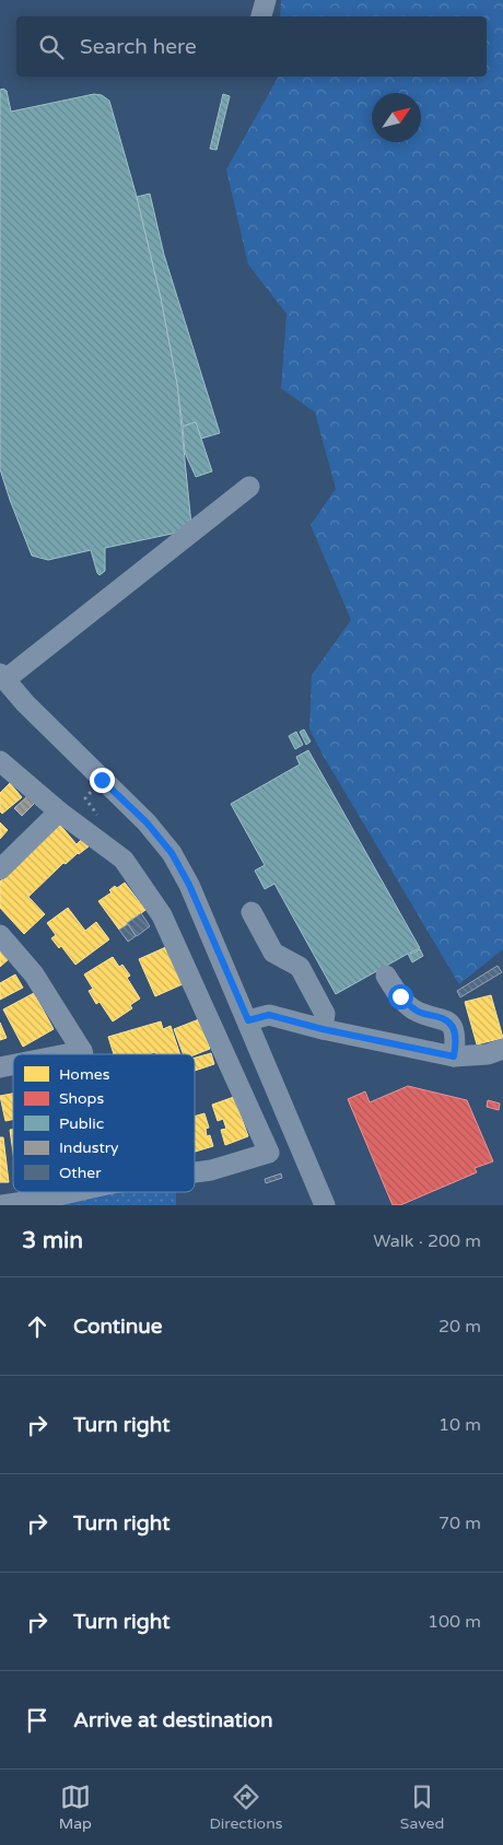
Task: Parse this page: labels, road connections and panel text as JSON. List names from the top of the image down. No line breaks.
{"legend":["Homes","Shops","Public","Industry","Other"],"north":"top right","page":{"search":"Search here","heading":["3 min","Walk · 200 m"],"list":[["Continue","20 m"],["Turn right","10 m"],["Turn right","70 m"],["Turn right","100 m"],"Arrive at destination"],"nav":["Map","Directions","Saved"]}}
